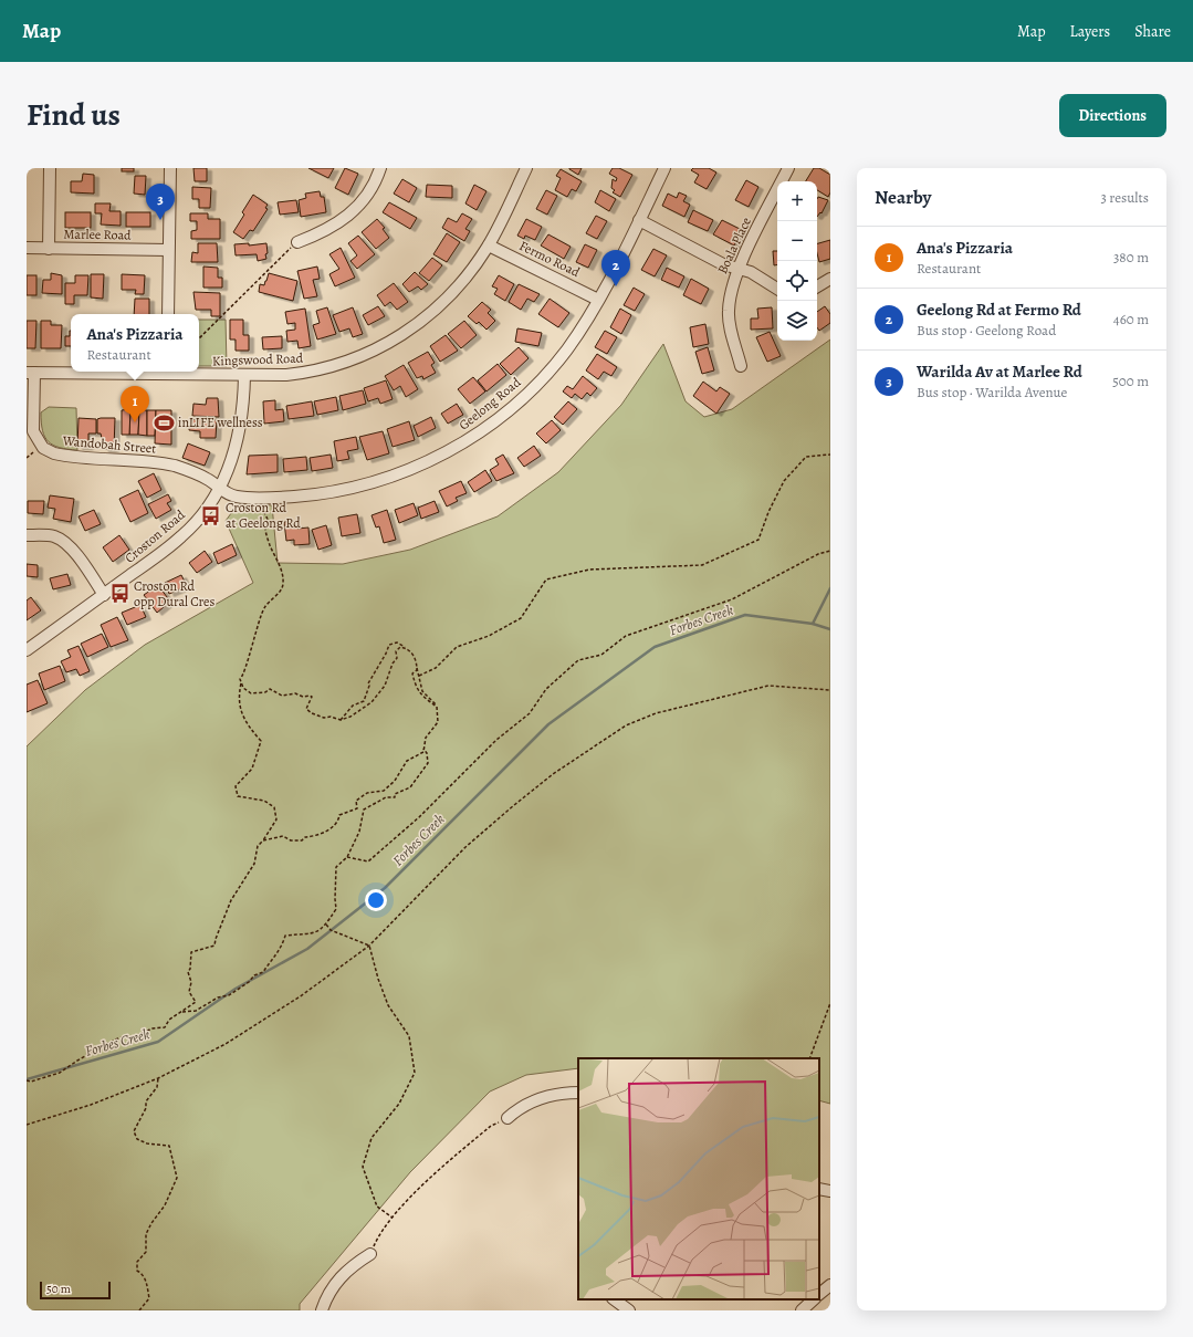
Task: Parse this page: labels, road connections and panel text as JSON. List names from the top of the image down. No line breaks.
{"streets":{"street":["Marlee Road","Boala Place","Fermo Road","Kingswood Road","Geelong Road","Wandobah Street","Croston Road"]},"crossings":[["Fermo Road","Kingswood Road"],["Fermo Road","Geelong Road"],["Kingswood Road","Wandobah Street"],["Kingswood Road","Croston Road"],["Geelong Road","Wandobah Street"],["Geelong Road","Croston Road"],["Wandobah Street","Croston Road"]],"water":["Forbes Creek"],"places":{"sports":["inLIFE wellness"],"bus stop":["Croston Rd at Geelong Rd","Croston Rd opp Dural Cres"]},"scale_bar":"50 m","page":{"header":"Map","nav":["Map","Layers","Share"],"title":"Find us","buttons":"Directions","heading":["Nearby","3 results"],"map_buttons":["+","−"],"pins":["3","2","1"],"list":[{"mark":"1","name":"Ana's Pizzaria","note":"Restaurant","value":"380 m"},{"mark":"2","name":"Geelong Rd at Fermo Rd","note":"Bus stop · Geelong Road","value":"460 m"},{"mark":"3","name":"Warilda Av at Marlee Rd","note":"Bus stop · Warilda Avenue","value":"500 m"}],"popup":["Ana's Pizzaria","Restaurant"],"scale":"50 m"}}
